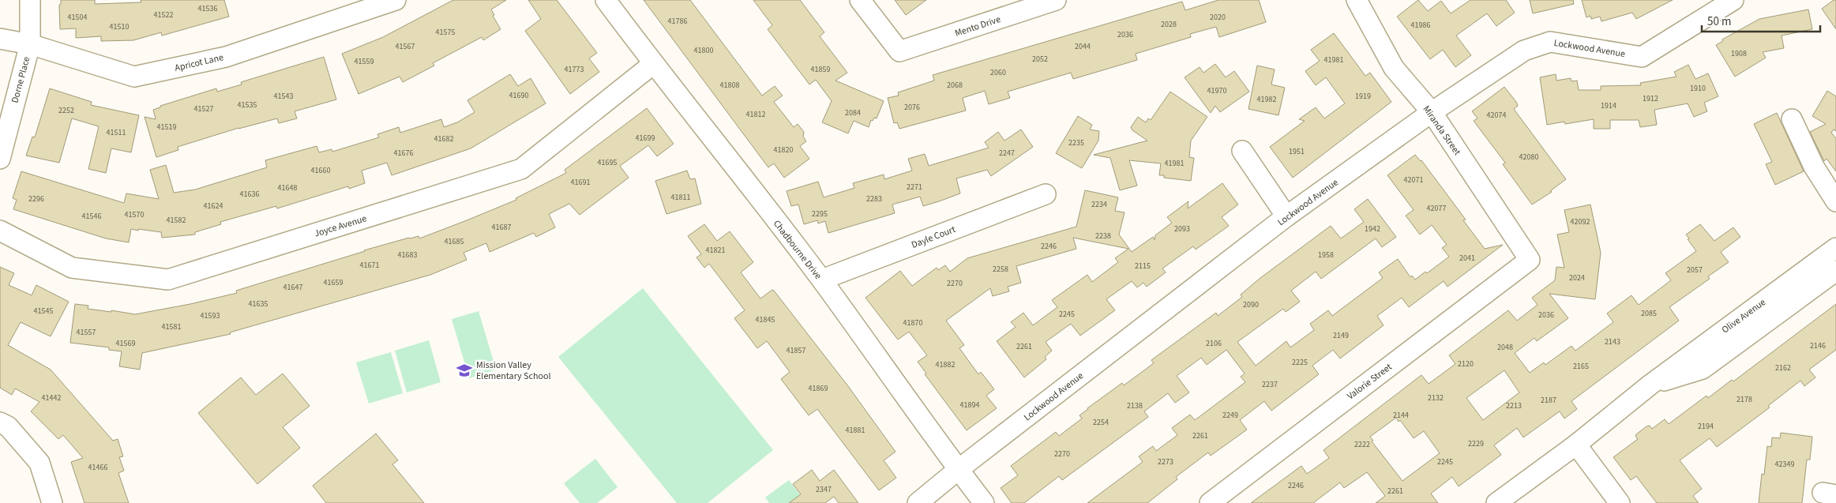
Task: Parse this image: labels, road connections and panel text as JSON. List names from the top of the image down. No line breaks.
{"streets":{"street":["Mento Drive","Lockwood Avenue","Apricot Lane","Dorne Place","Miranda Street","Joyce Avenue","Dayle Court","Chadbourne Drive","Olive Avenue","Valorie Street"]},"crossings":[["Lockwood Avenue","Miranda Street"],["Lockwood Avenue","Chadbourne Drive"],["Apricot Lane","Dorne Place"],["Miranda Street","Valorie Street"],["Joyce Avenue","Chadbourne Drive"],["Dayle Court","Chadbourne Drive"]],"places":{"school or university":["Mission Valley Elementary School"]},"house_numbers":["41536","41522","41504","2020","41786","2028","41986","41510","41575","2036","41567","2044","41800","1908","2052","41981","41559","41773","41859","2060","41808","2068","1910","41970","41690","41543","1919","1912","41982","41535","1914","2076","41527","2252","2084","41812","42074","41519","41511","41699","41682","2235","41820","1951","41676","2247","42080","41695","41981","41660","42071","41691","2271","41648","41636","41811","2296","2283","2234","41624","42077","2295","41570","41546","41582","42092","41687","2093","1942","2238","41685","2246","41821","41683","1958","2041","41671","2115","2258","2057","2024","41659","2270","41647","41635","2090","41545","2085","2245","2036","41593","41845","41870","41581","41557","2149","2143","41569","2106","2146","2261","2048","41857","2225","2120","41882","2165","2162","2237","41869","41442","2132","2178","2187","41894","2138","2213","2249","2144","2254","2194","41881","2261","2229","2222","2270","2273","2245","42349","41466","2246","2347","2261"],"scale_bar":"50 m"}
